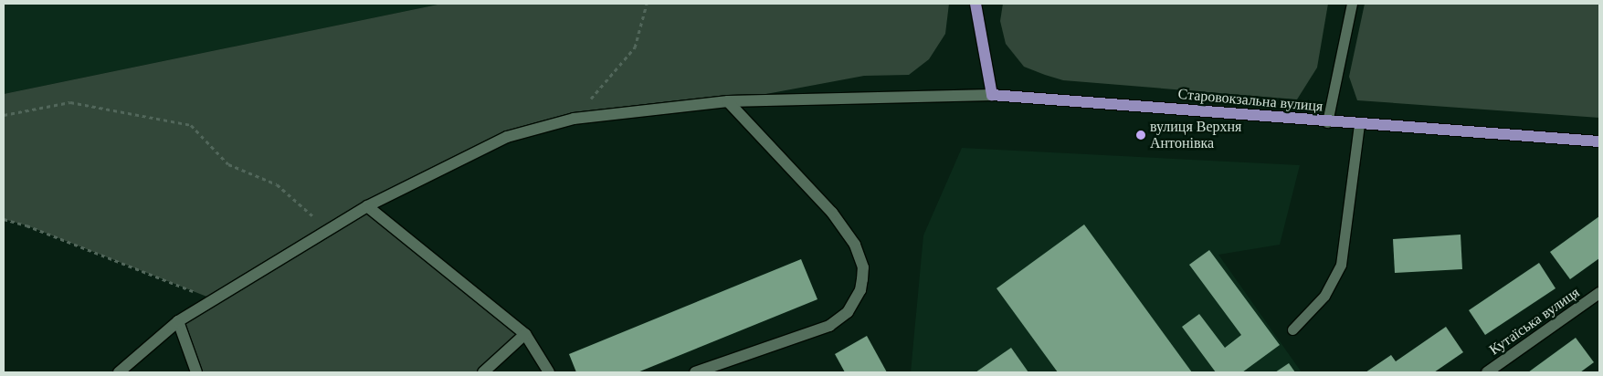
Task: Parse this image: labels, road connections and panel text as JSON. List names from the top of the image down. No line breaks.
{"streets":{"main road":["Старовокзальна вулиця"],"street":["Кутаїська вулиця"]},"places":["вулиця Верхня Антонівка"]}
